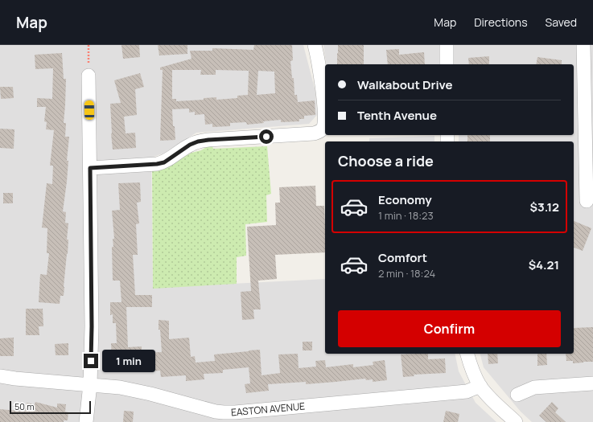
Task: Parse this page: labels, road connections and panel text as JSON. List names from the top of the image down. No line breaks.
{"streets":{"street":["EASTON AVENUE"]},"scale_bar":"50 m","page":{"header":"Map","nav":["Map","Directions","Saved"],"banner":["Walkabout Drive","Tenth Avenue"],"heading":"Choose a ride","list":[{"name":"Economy","note":"1 min · 18:23","value":"$3.12"},{"name":"Comfort","note":"2 min · 18:24","value":"$4.21"}],"buttons":"Confirm","bubble":"1 min","scale":"50 m"}}
